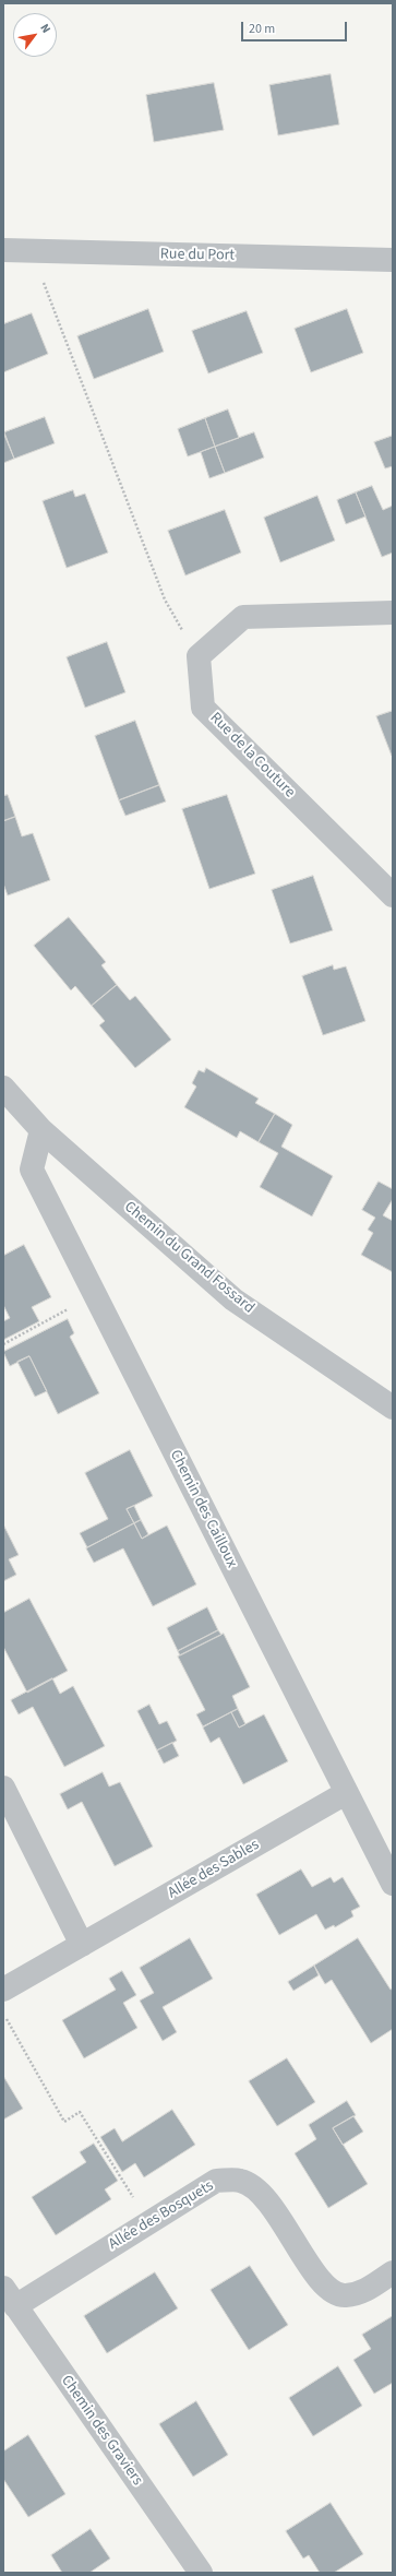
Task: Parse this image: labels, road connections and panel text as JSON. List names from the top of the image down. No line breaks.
{"streets":{"street":["Rue du Port","Rue de la Couture","Chemin du Grand Fossard","Chemin des Cailloux","Allée des Sables","Allée des Bosquets","Chemin des Graviers"]},"crossings":[["Chemin du Grand Fossard","Chemin des Cailloux"],["Chemin des Cailloux","Allée des Sables"],["Allée des Bosquets","Chemin des Graviers"]],"scale_bar":"20 m","north":"top right"}
